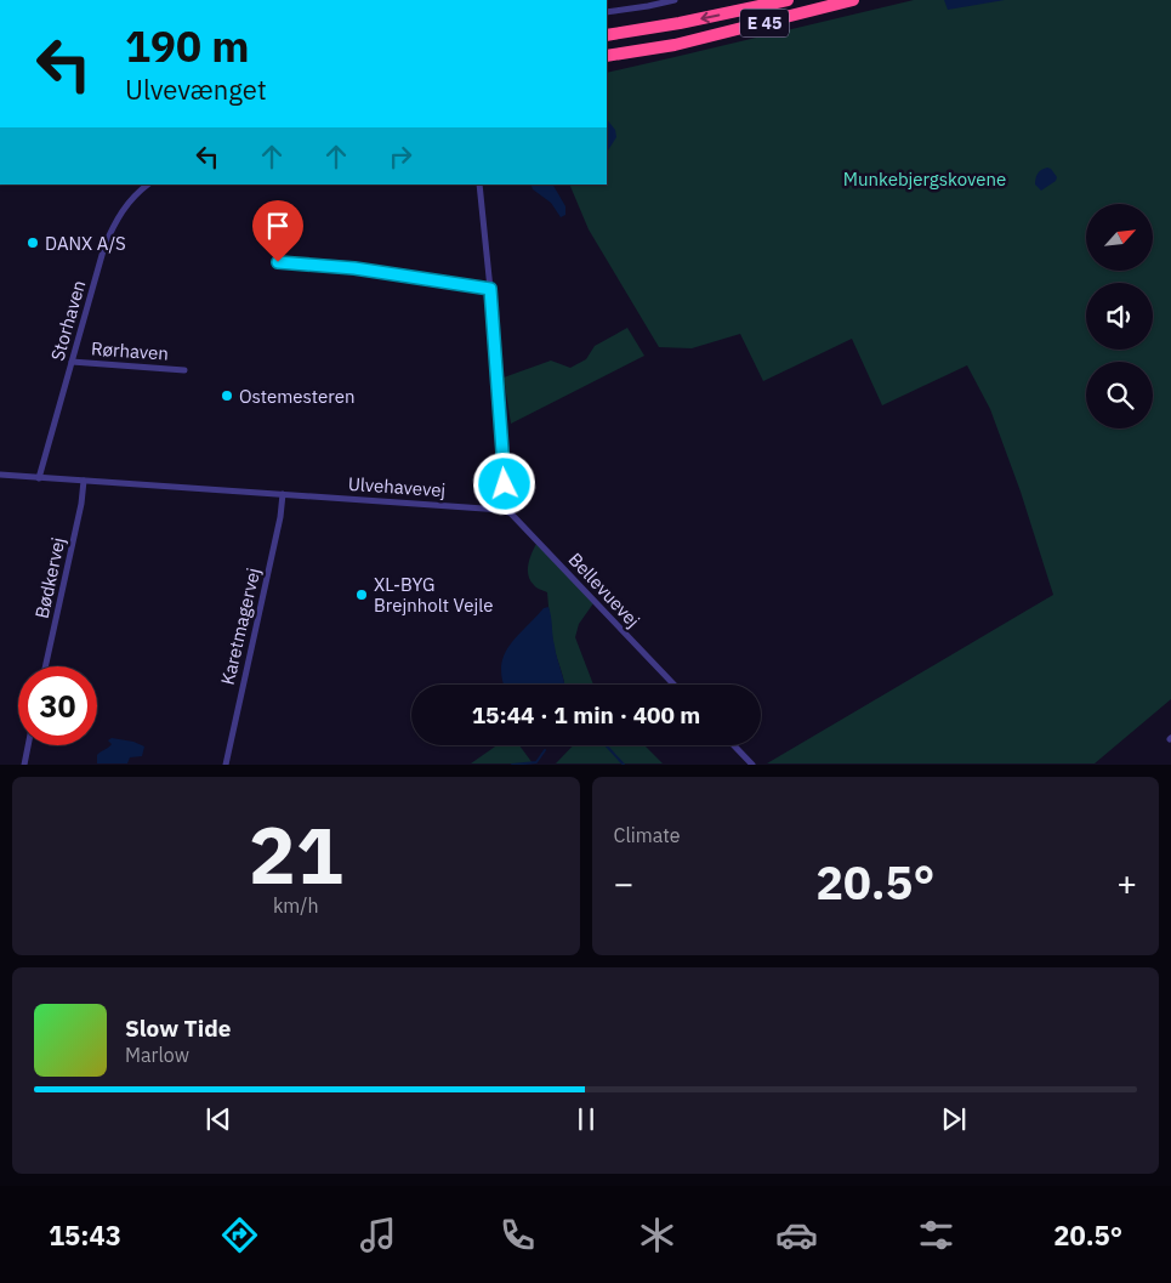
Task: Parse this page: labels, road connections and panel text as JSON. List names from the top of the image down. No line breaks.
{"streets":{"highway":["E 45"],"street":["Storhaven","Rørhaven","Ulvehavevej","Bødkervej","Bellevuevej","Karetmagervej"]},"crossings":[["Storhaven","Rørhaven"],["Storhaven","Ulvehavevej"],["Ulvehavevej","Bødkervej"],["Ulvehavevej","Bellevuevej"],["Ulvehavevej","Karetmagervej"]],"parks":["Munkebjergskovene"],"places":["DANX A/S","Ostemesteren","XL-BYG Brejnholt Vejle"],"north":"top right","page":{"turn":["190 m","Ulvevænget"],"limit":"30","trip":"15:44 · 1 min · 400 m","tile":[["21","km/h"],"Climate"],"heat":["−","20.5°","+"],"song":["Slow Tide","Marlow"],"tabs":["15:43","20.5°"]}}
